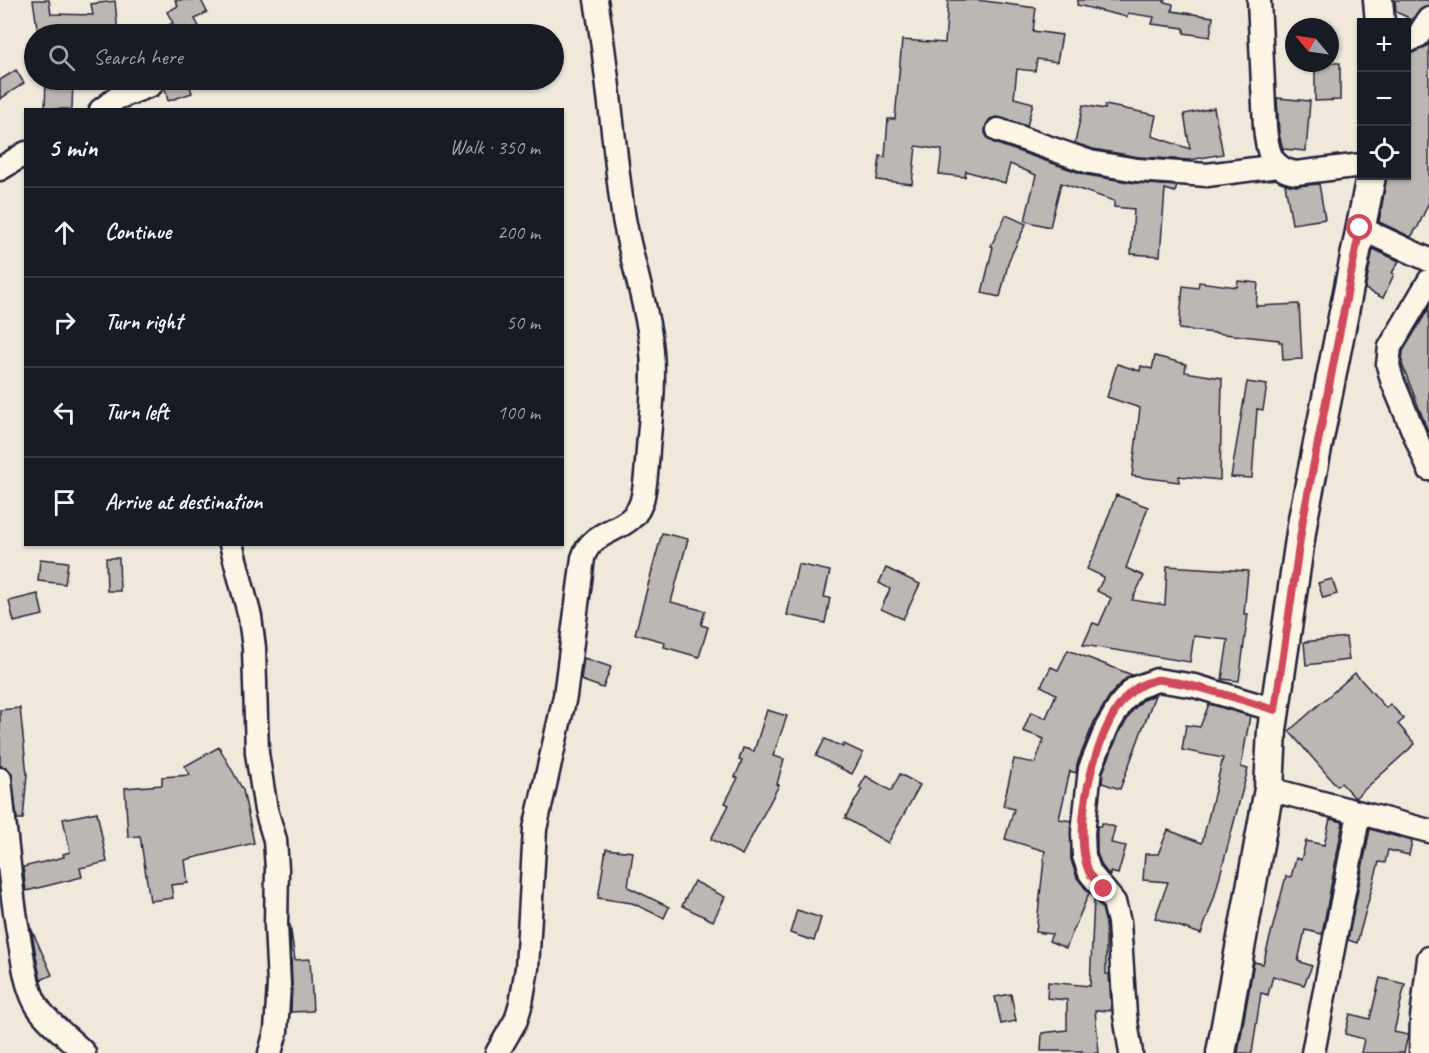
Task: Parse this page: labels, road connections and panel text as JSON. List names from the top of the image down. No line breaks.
{"north":"top left","page":{"map_buttons":["+","−"],"search":"Search here","heading":["5 min","Walk · 350 m"],"list":[["Continue","200 m"],["Turn right","50 m"],["Turn left","100 m"],"Arrive at destination"]}}
